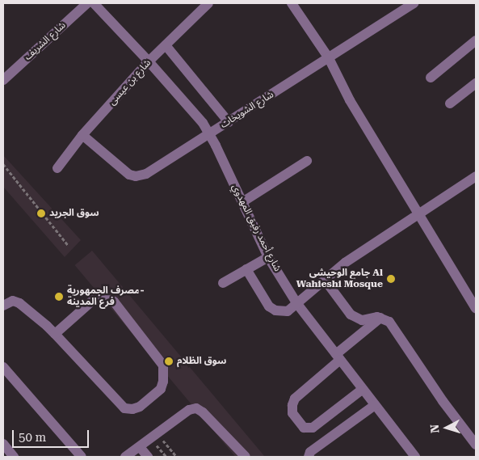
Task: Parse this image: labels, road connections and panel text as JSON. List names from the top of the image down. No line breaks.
{"streets":{"street":["شارع الشريف","شارع بن عيسى","شارع الشويخات","شارع أحمد رفيق المهدوي"]},"crossings":[["شارع بن عيسى","شارع الشويخات"],["شارع بن عيسى","شارع أحمد رفيق المهدوي"],["شارع الشويخات","شارع أحمد رفيق المهدوي"]],"places":["سوق الجريد","جامع الوحيشي Al Wahieshi Mosque","مصرف الجمهورية- فرع المدينة","سوق الظلام"],"scale_bar":"50 m","north":"left"}
